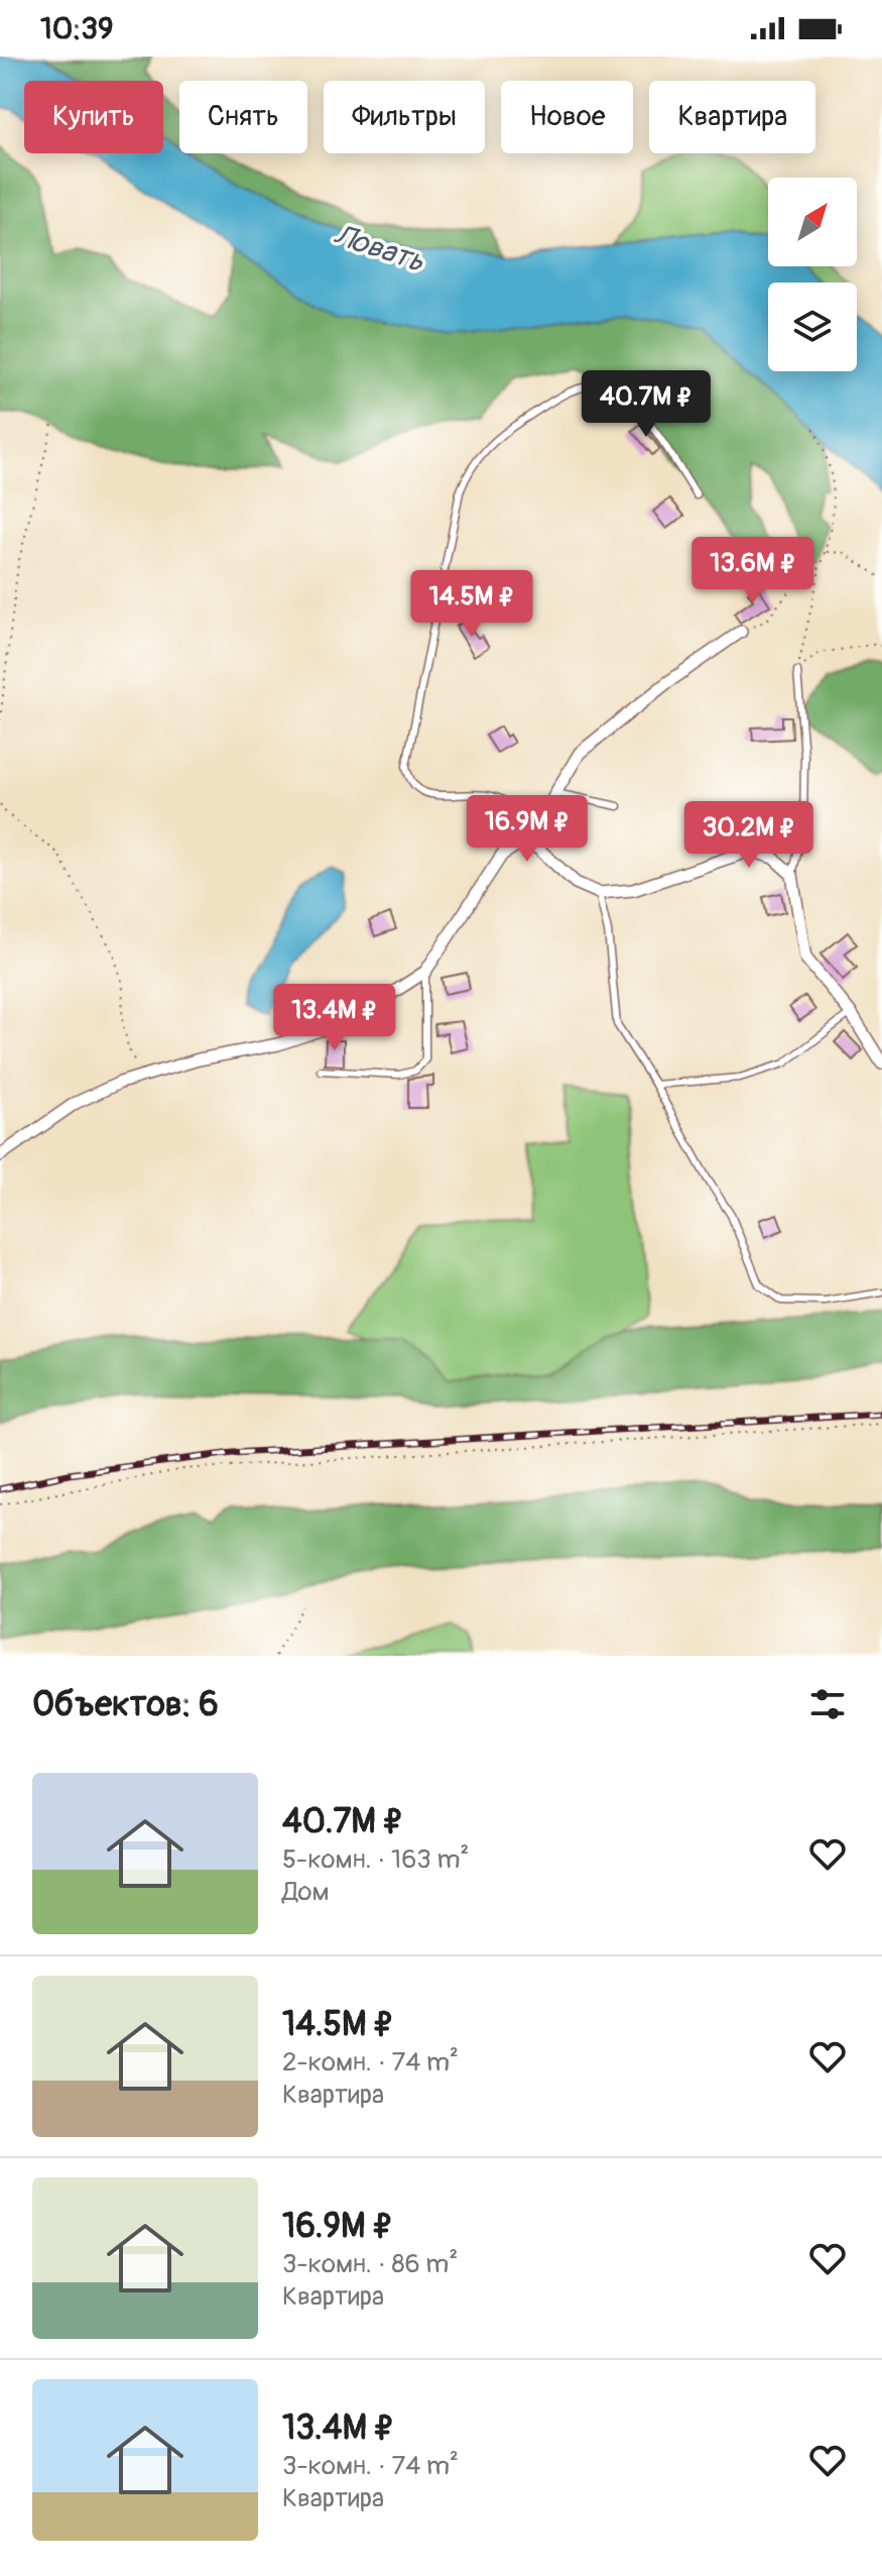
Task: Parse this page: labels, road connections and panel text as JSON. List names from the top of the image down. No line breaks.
{"water":["Ловать"],"north":"top right","page":{"status":"10:39","chip":["Купить","Снять","Фильтры","Новое","Квартира"],"price":["40.7M ₽","13.6M ₽","14.5M ₽","16.9M ₽","30.2M ₽","13.4M ₽"],"heading":"Объектов: 6","list":[{"name":"40.7M ₽","note":"5-комн. · 163 m² · Дом"},{"name":"14.5M ₽","note":"2-комн. · 74 m² · Квартира"},{"name":"16.9M ₽","note":"3-комн. · 86 m² · Квартира"},{"name":"13.4M ₽","note":"3-комн. · 74 m² · Квартира"}]}}
